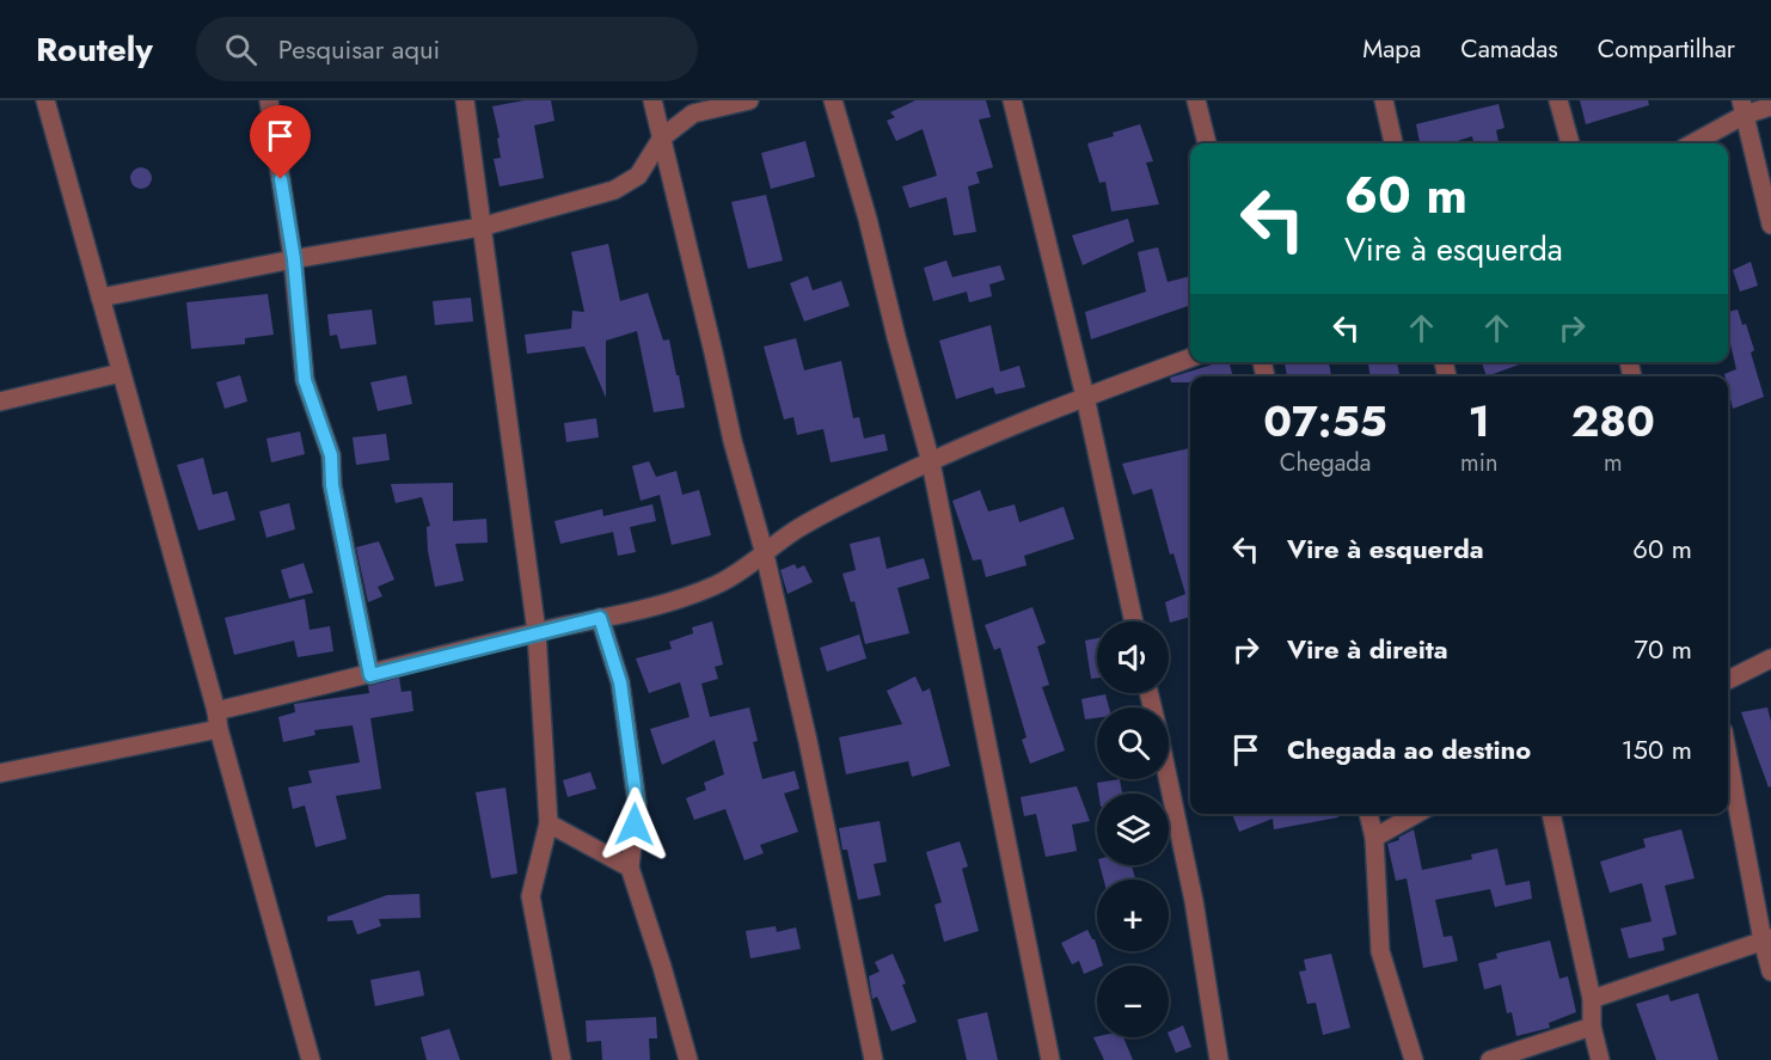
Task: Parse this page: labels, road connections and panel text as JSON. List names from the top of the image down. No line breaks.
{"page":{"header":"Routely","search":"Pesquisar aqui","nav":["Mapa","Camadas","Compartilhar"],"turn":["60 m","Vire à esquerda"],"eta":["07:55","Chegada","1","min","280","m"],"list":[{"name":"Vire à esquerda","value":"60 m"},{"name":"Vire à direita","value":"70 m"},{"name":"Chegada ao destino","value":"150 m"}],"map_buttons":["+","−"]}}
